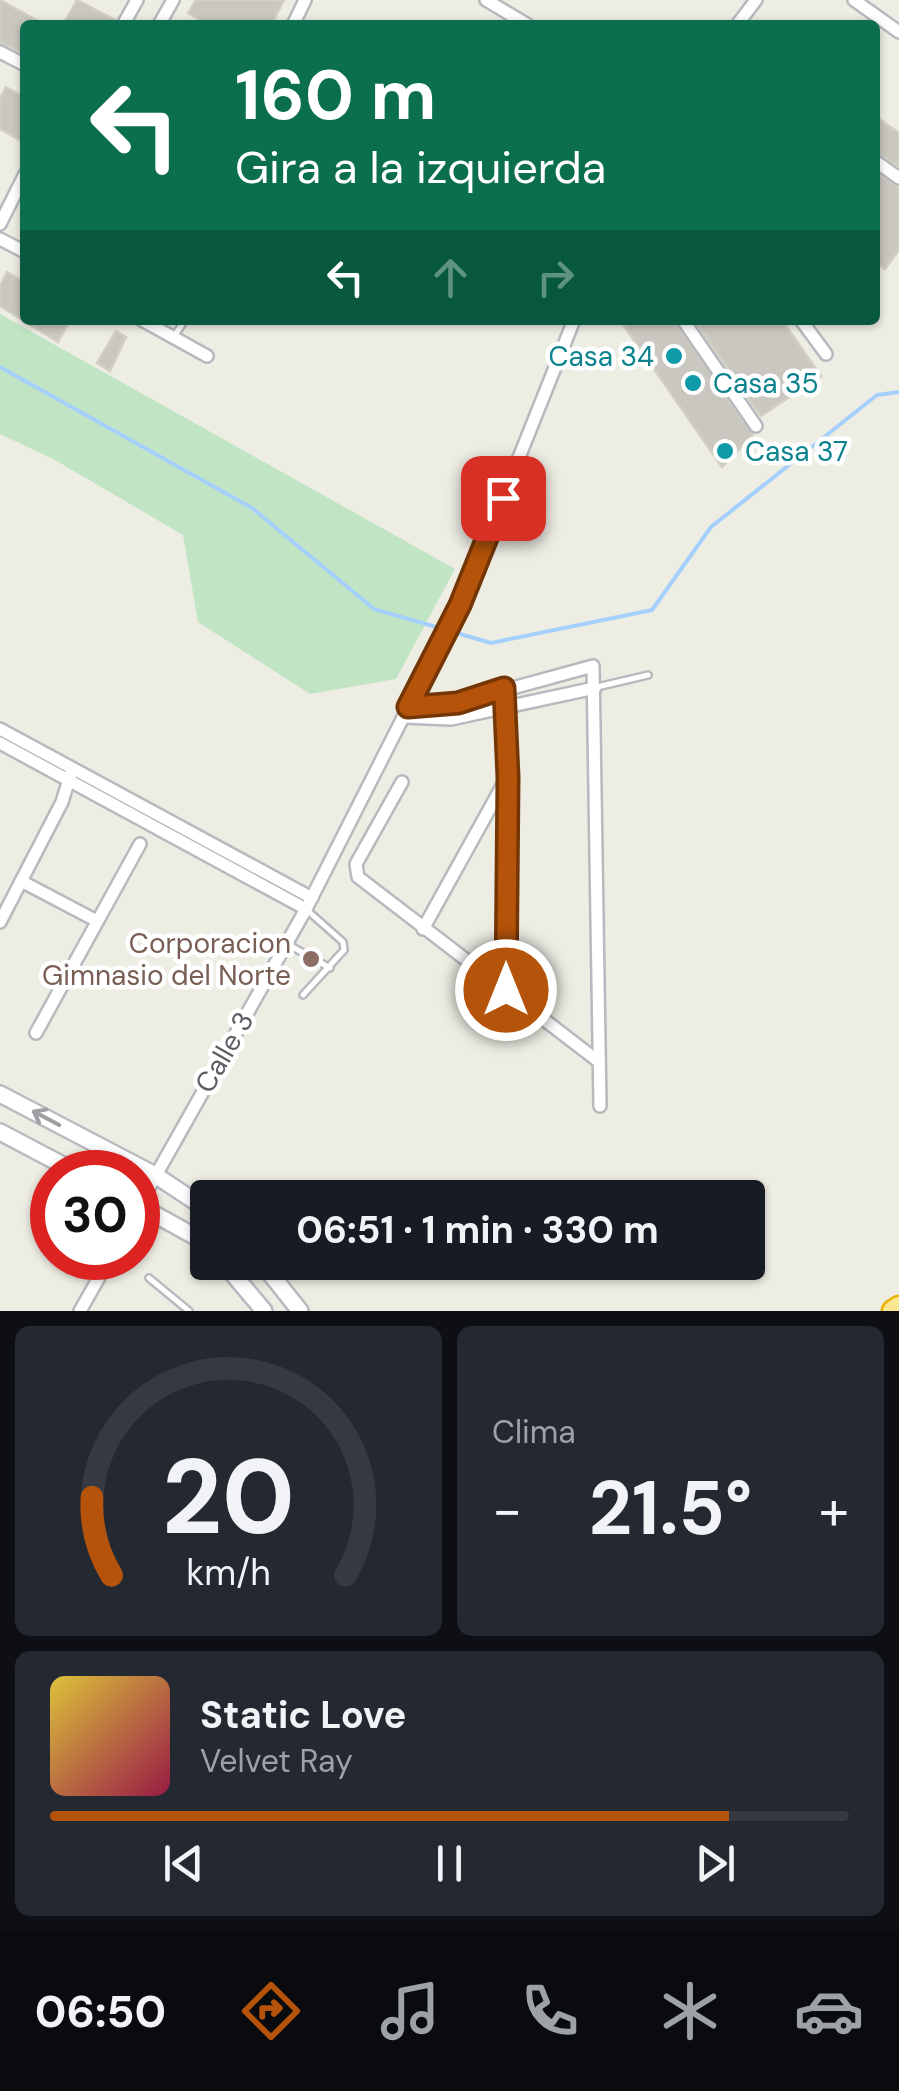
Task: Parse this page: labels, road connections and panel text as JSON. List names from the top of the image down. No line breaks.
{"streets":{"street":["Calle 3"]},"places":["Casa 34","Casa 35","Casa 37","Corporacion Gimnasio del Norte"],"page":{"turn":["160 m","Gira a la izquierda"],"limit":"30","trip":"06:51 · 1 min · 330 m","tile":"Clima","heat":["−","21.5°","+"],"song":["Static Love","Velvet Ray"],"tabs":"06:50","gauge":["20","km/h"]}}
